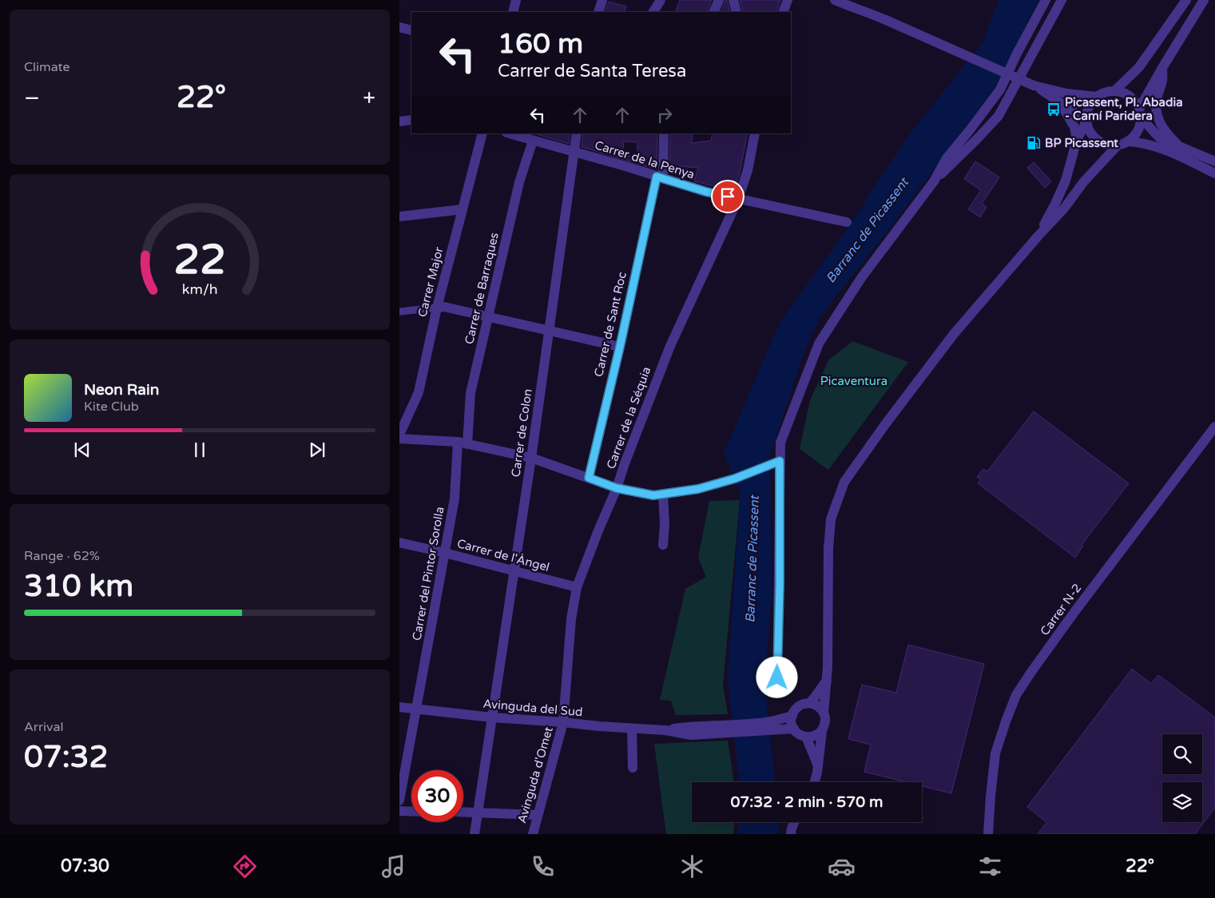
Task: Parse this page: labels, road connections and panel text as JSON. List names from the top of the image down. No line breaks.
{"streets":{"street":["Carrer de la Penya","Carrer Major","Carrer de Barraques","Carrer de Sant Roc","Carrer de la Séquia","Carrer de Colon","Carrer de l'Àngel","Carrer del Pintor Sorolla","Carrer N-2","Avinguda del Sud","Avinguda d'Omet"]},"crossings":[["Carrer de la Penya","Carrer de Barraques"],["Carrer de la Penya","Carrer de Sant Roc"],["Carrer de la Penya","Carrer de la Séquia"],["Carrer de la Penya","Carrer de Colon"],["Carrer de Barraques","Carrer del Pintor Sorolla"],["Carrer de la Séquia","Carrer de l'Àngel"],["Carrer de la Séquia","Avinguda del Sud"],["Carrer de la Séquia","Avinguda d'Omet"],["Carrer de Colon","Carrer de l'Àngel"],["Carrer de Colon","Avinguda del Sud"],["Carrer de l'Àngel","Carrer del Pintor Sorolla"],["Carrer del Pintor Sorolla","Avinguda del Sud"],["Avinguda del Sud","Avinguda d'Omet"]],"water":["Barranc de Picassent"],"parks":["Picaventura"],"places":{"bus stop":["Picassent, Pl. Abadia - Camí Paridera"],"fuel station":["BP Picassent"]},"page":{"tile":["Climate",["Range · 62%","310 km"],["Arrival","07:32"]],"turn":["160 m","Carrer de Santa Teresa"],"heat":["−","22°","+"],"song":["Neon Rain","Kite Club"],"limit":"30","trip":"07:32 · 2 min · 570 m","tabs":["07:30","22°"],"gauge":["22","km/h"]}}
